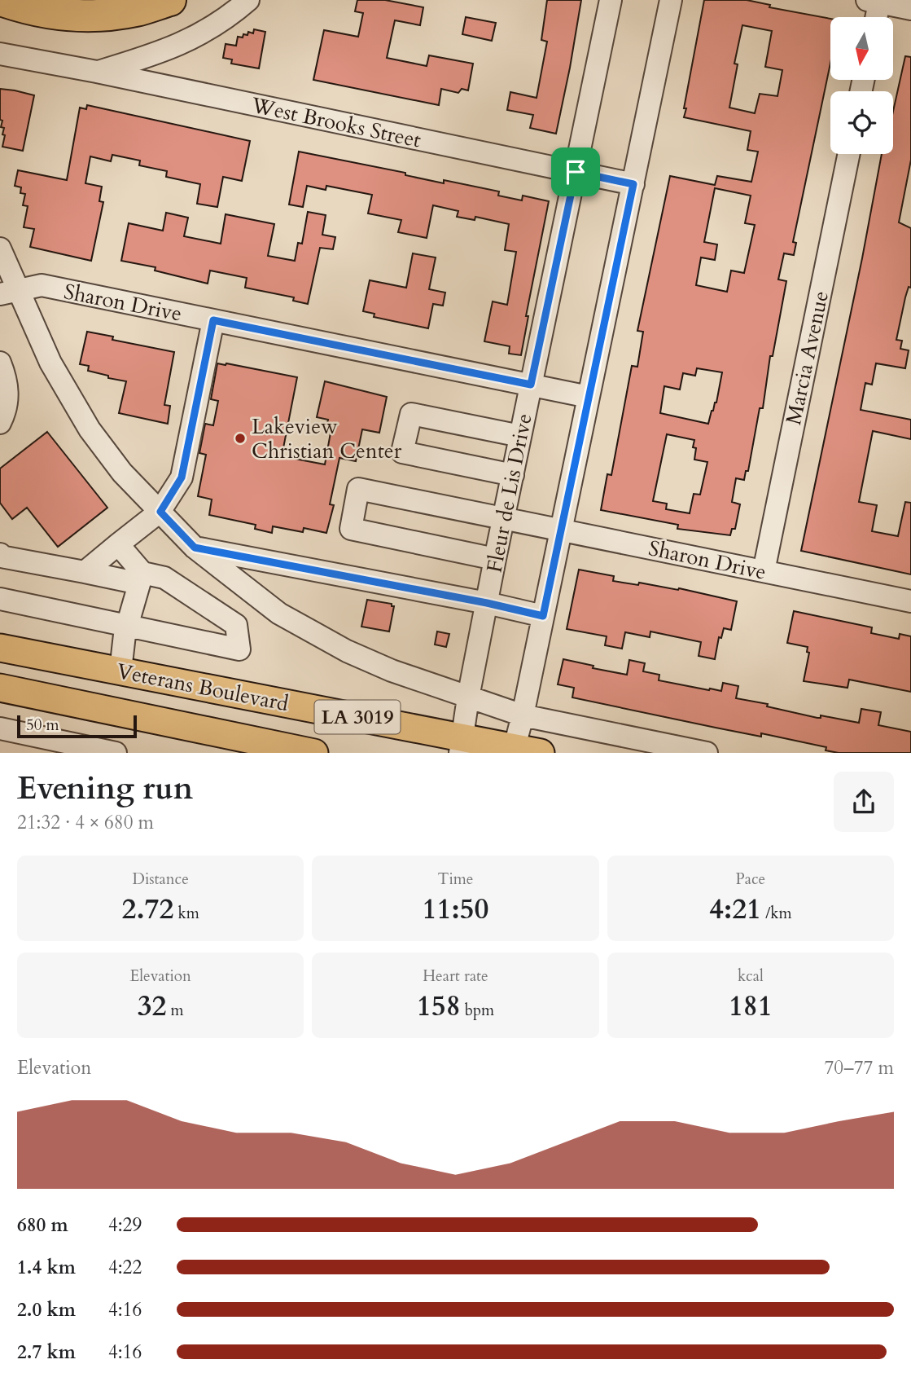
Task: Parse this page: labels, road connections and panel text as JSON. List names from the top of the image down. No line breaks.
{"streets":{"main road":["Veterans Boulevard","LA 3019"],"street":["West Brooks Street","Sharon Drive","Marcia Avenue","Fleur de Lis Drive"]},"crossings":[["West Brooks Street","Fleur de Lis Drive"],["Sharon Drive","Marcia Avenue"],["Sharon Drive","Fleur de Lis Drive"],["Fleur de Lis Drive","Veterans Boulevard"]],"places":["Lakeview Christian Center"],"scale_bar":"50 m","north":"bottom","page":{"scale":"50 m","heading":["Evening run","21:32 · 4 × 680 m"],"stats":[["Distance","2.72 km"],["Time","11:50"],["Pace","4:21 /km"],["Elevation","32 m"],["Heart rate","158 bpm"],["kcal","181"]],"chart":["Elevation","70–77 m"],"list":[{"name":"680 m","note":"4:29"},{"name":"1.4 km","note":"4:22"},{"name":"2.0 km","note":"4:16"},{"name":"2.7 km","note":"4:16"}]}}
